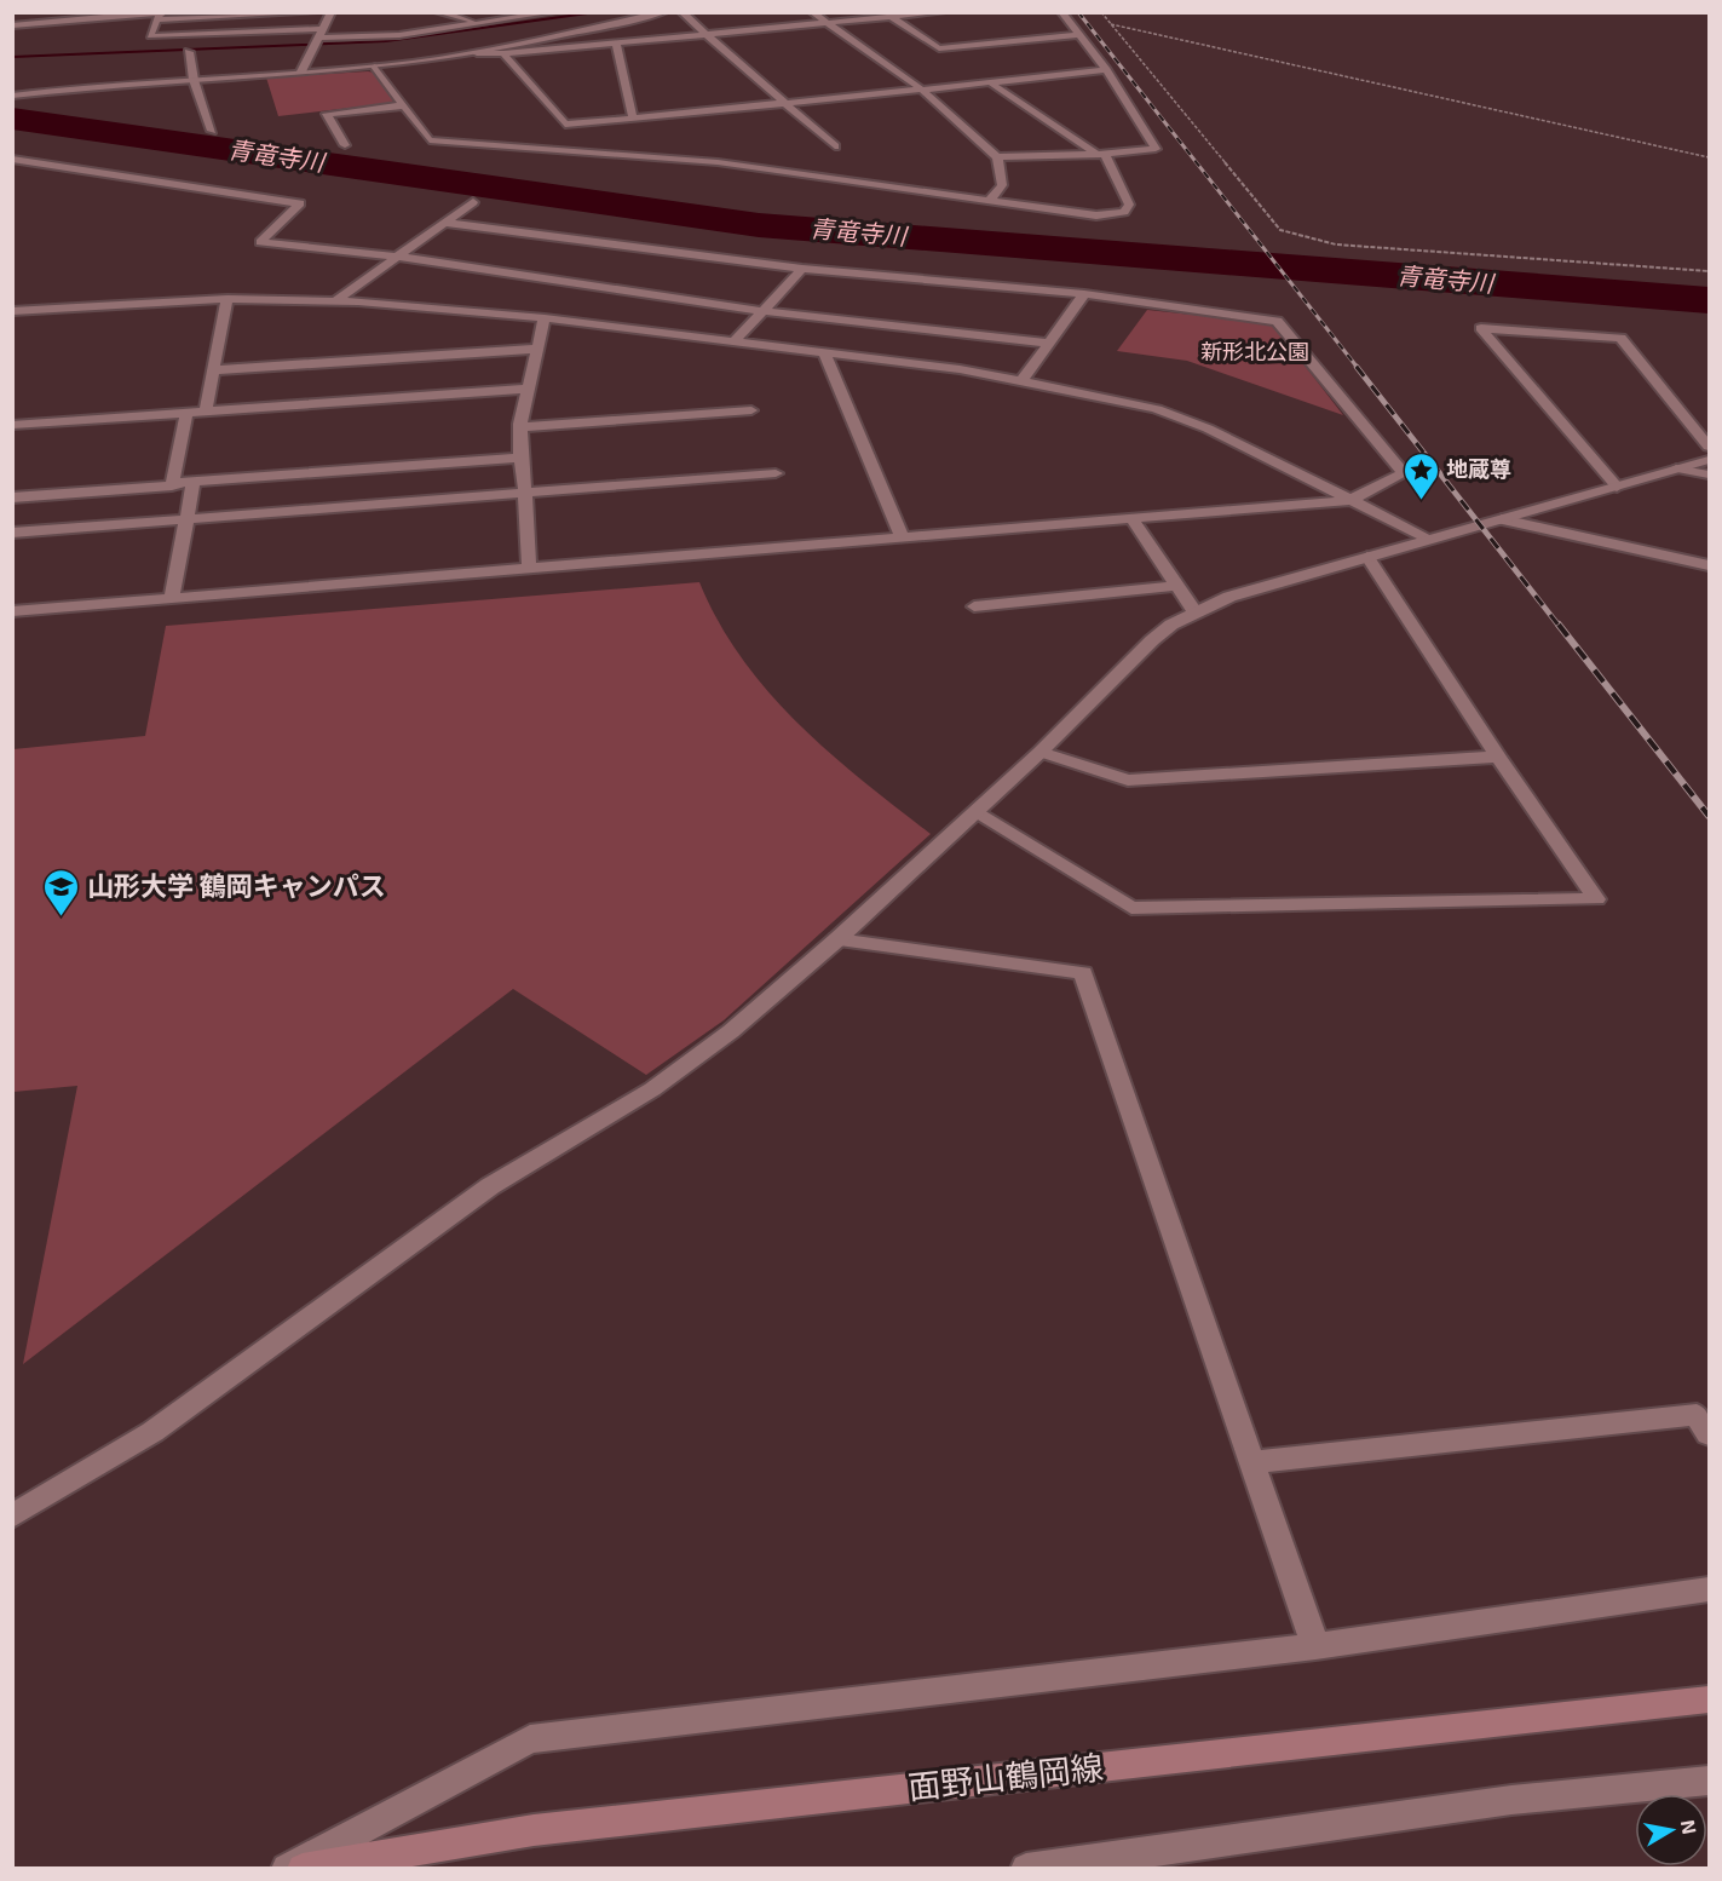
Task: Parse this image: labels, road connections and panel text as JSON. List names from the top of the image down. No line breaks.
{"streets":{"main road":["面野山鶴岡線"]},"water":["青竜寺川"],"parks":["新形北公園"],"places":{"place":["地蔵尊"],"school or university":["山形大学 鶴岡キャンパス"]},"north":"right"}
